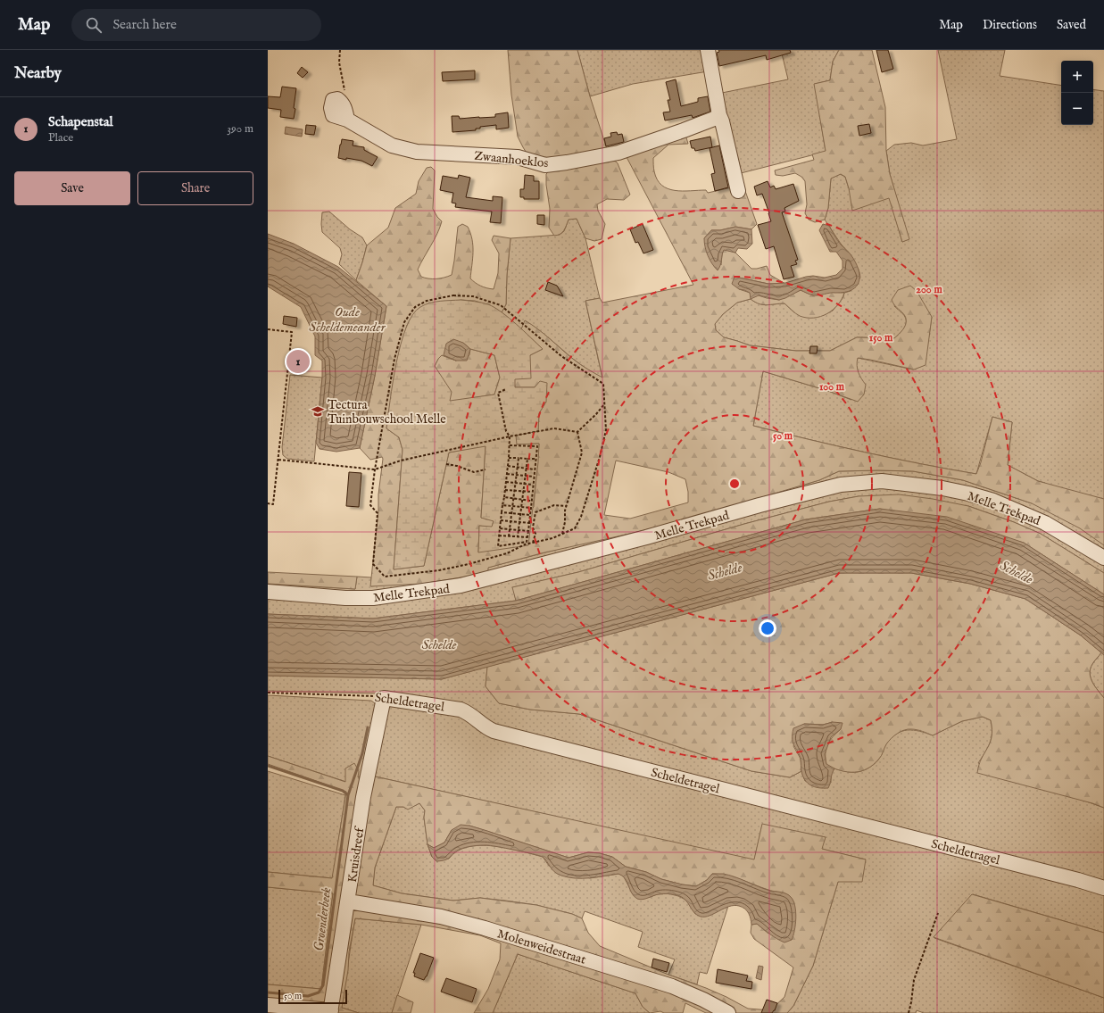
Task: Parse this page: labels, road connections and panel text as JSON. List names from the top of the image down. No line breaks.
{"streets":{"street":["Zwaanhoeklos","Melle Trekpad","Scheldetragel","Kruisdreef","Molenweidestraat"]},"crossings":[["Scheldetragel","Kruisdreef"],["Kruisdreef","Molenweidestraat"]],"water":["Oude Scheldemeander","Schelde","Groenderbeek"],"places":{"school or university":["Tectura Tuinbouwschool Melle"]},"scale_bar":"50 m","page":{"header":"Map","search":"Search here","nav":["Map","Directions","Saved"],"heading":"Nearby","map_buttons":["+","−"],"list":[{"mark":"1","name":"Schapenstal","note":"Place","value":"390 m"}],"buttons":["Save","Share"],"pins":"1","scale":"50 m"},"rings":["200 m","150 m","100 m","50 m"]}
